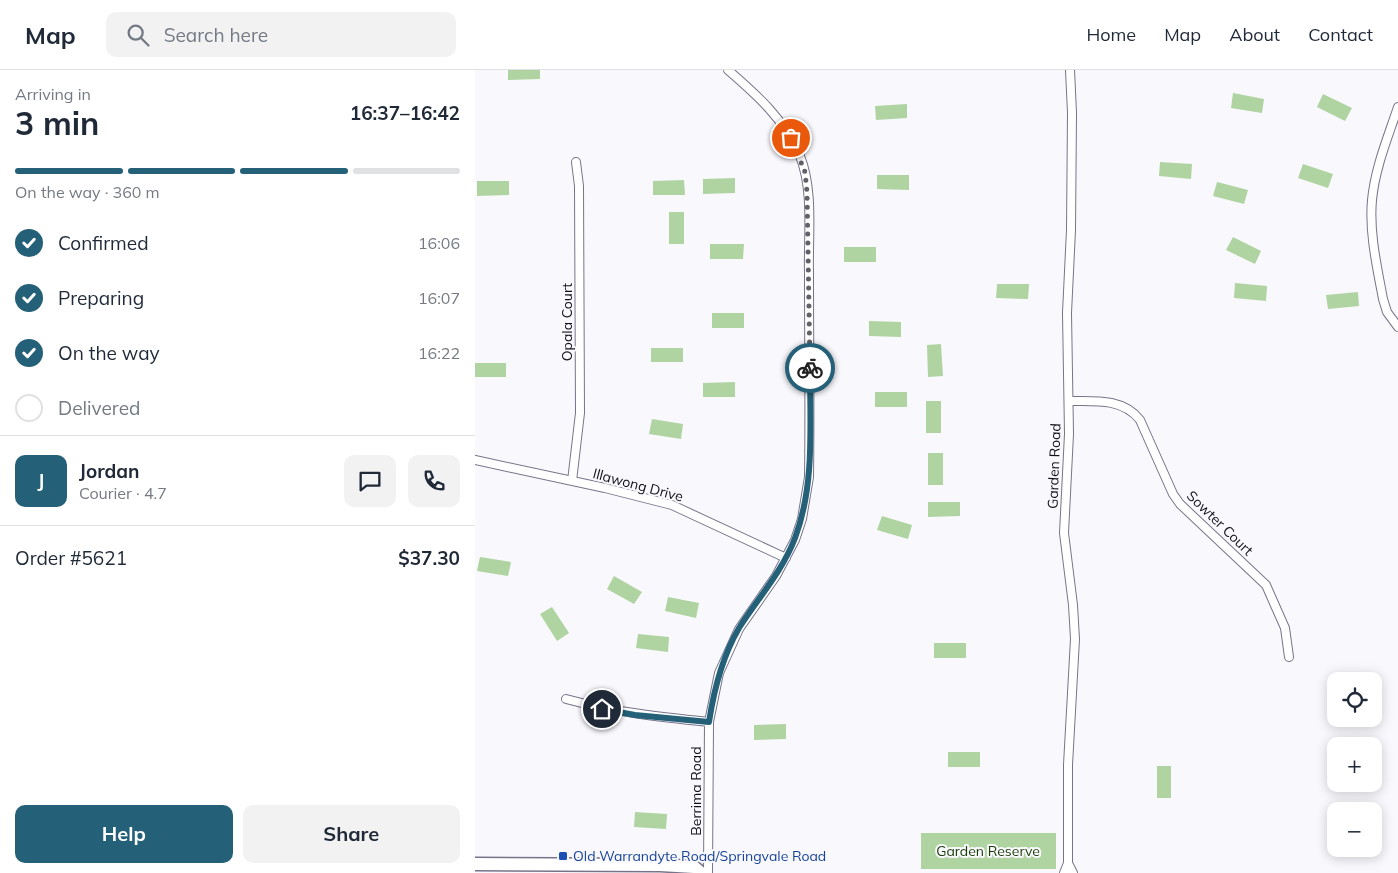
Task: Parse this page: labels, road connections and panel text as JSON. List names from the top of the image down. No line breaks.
{"streets":{"street":["Opala Court","Garden Road","Illawong Drive","Sowter Court","Berrima Road"]},"crossings":[["Opala Court","Illawong Drive"],["Garden Road","Sowter Court"],["Illawong Drive","Berrima Road"]],"parks":["Garden Reserve"],"places":{"transit":["Old Warrandyte Road/Springvale Road"]},"page":{"header":"Map","search":"Search here","nav":["Home","Map","About","Contact"],"heading":["3 min","Arriving in","16:37–16:42"],"panel":["Jordan","Courier · 4.7","Order #5621","$37.30"],"bar":"On the way · 360 m","list":[["Confirmed","16:06"],["Preparing","16:07"],["On the way","16:22"],"Delivered"],"round":"J","map_buttons":["+","−"],"buttons":["Help","Share"]}}
